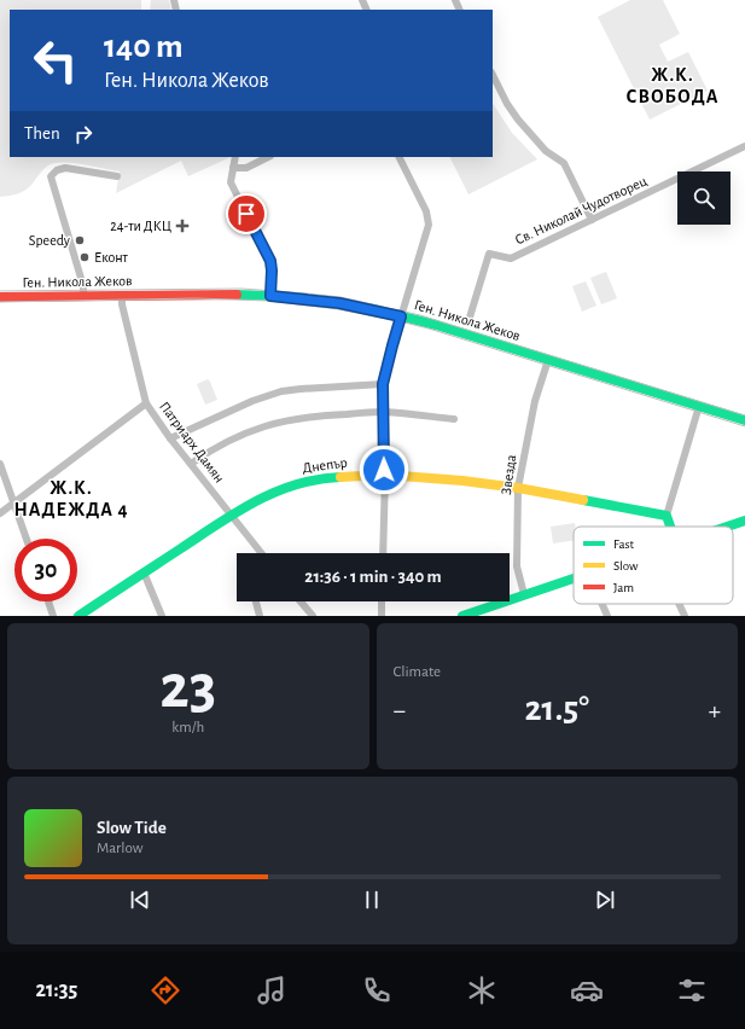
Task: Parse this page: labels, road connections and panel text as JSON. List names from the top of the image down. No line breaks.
{"streets":{"street":["Св. Николай Чудотворец","Ген. Никола Жеков","Патриарх Дамян","Днепър","Звезда"]},"crossings":[["Ген. Никола Жеков","Патриарх Дамян"],["Ген. Никола Жеков","Звезда"],["Патриарх Дамян","Днепър"],["Днепър","Звезда"]],"districts":["Ж.К. СВОБОДА","Ж.К. НАДЕЖДА 4"],"places":{"health":["24-ти ДКЦ"],"other":["Speedy","Еконт"]},"legend":["Fast","Slow","Jam"],"page":{"turn":["140 m","Ген. Никола Жеков"],"then":"Then","limit":"30","trip":"21:36 · 1 min · 340 m","tile":[["23","km/h"],"Climate"],"heat":["−","21.5°","+"],"song":["Slow Tide","Marlow"],"tabs":"21:35"}}
